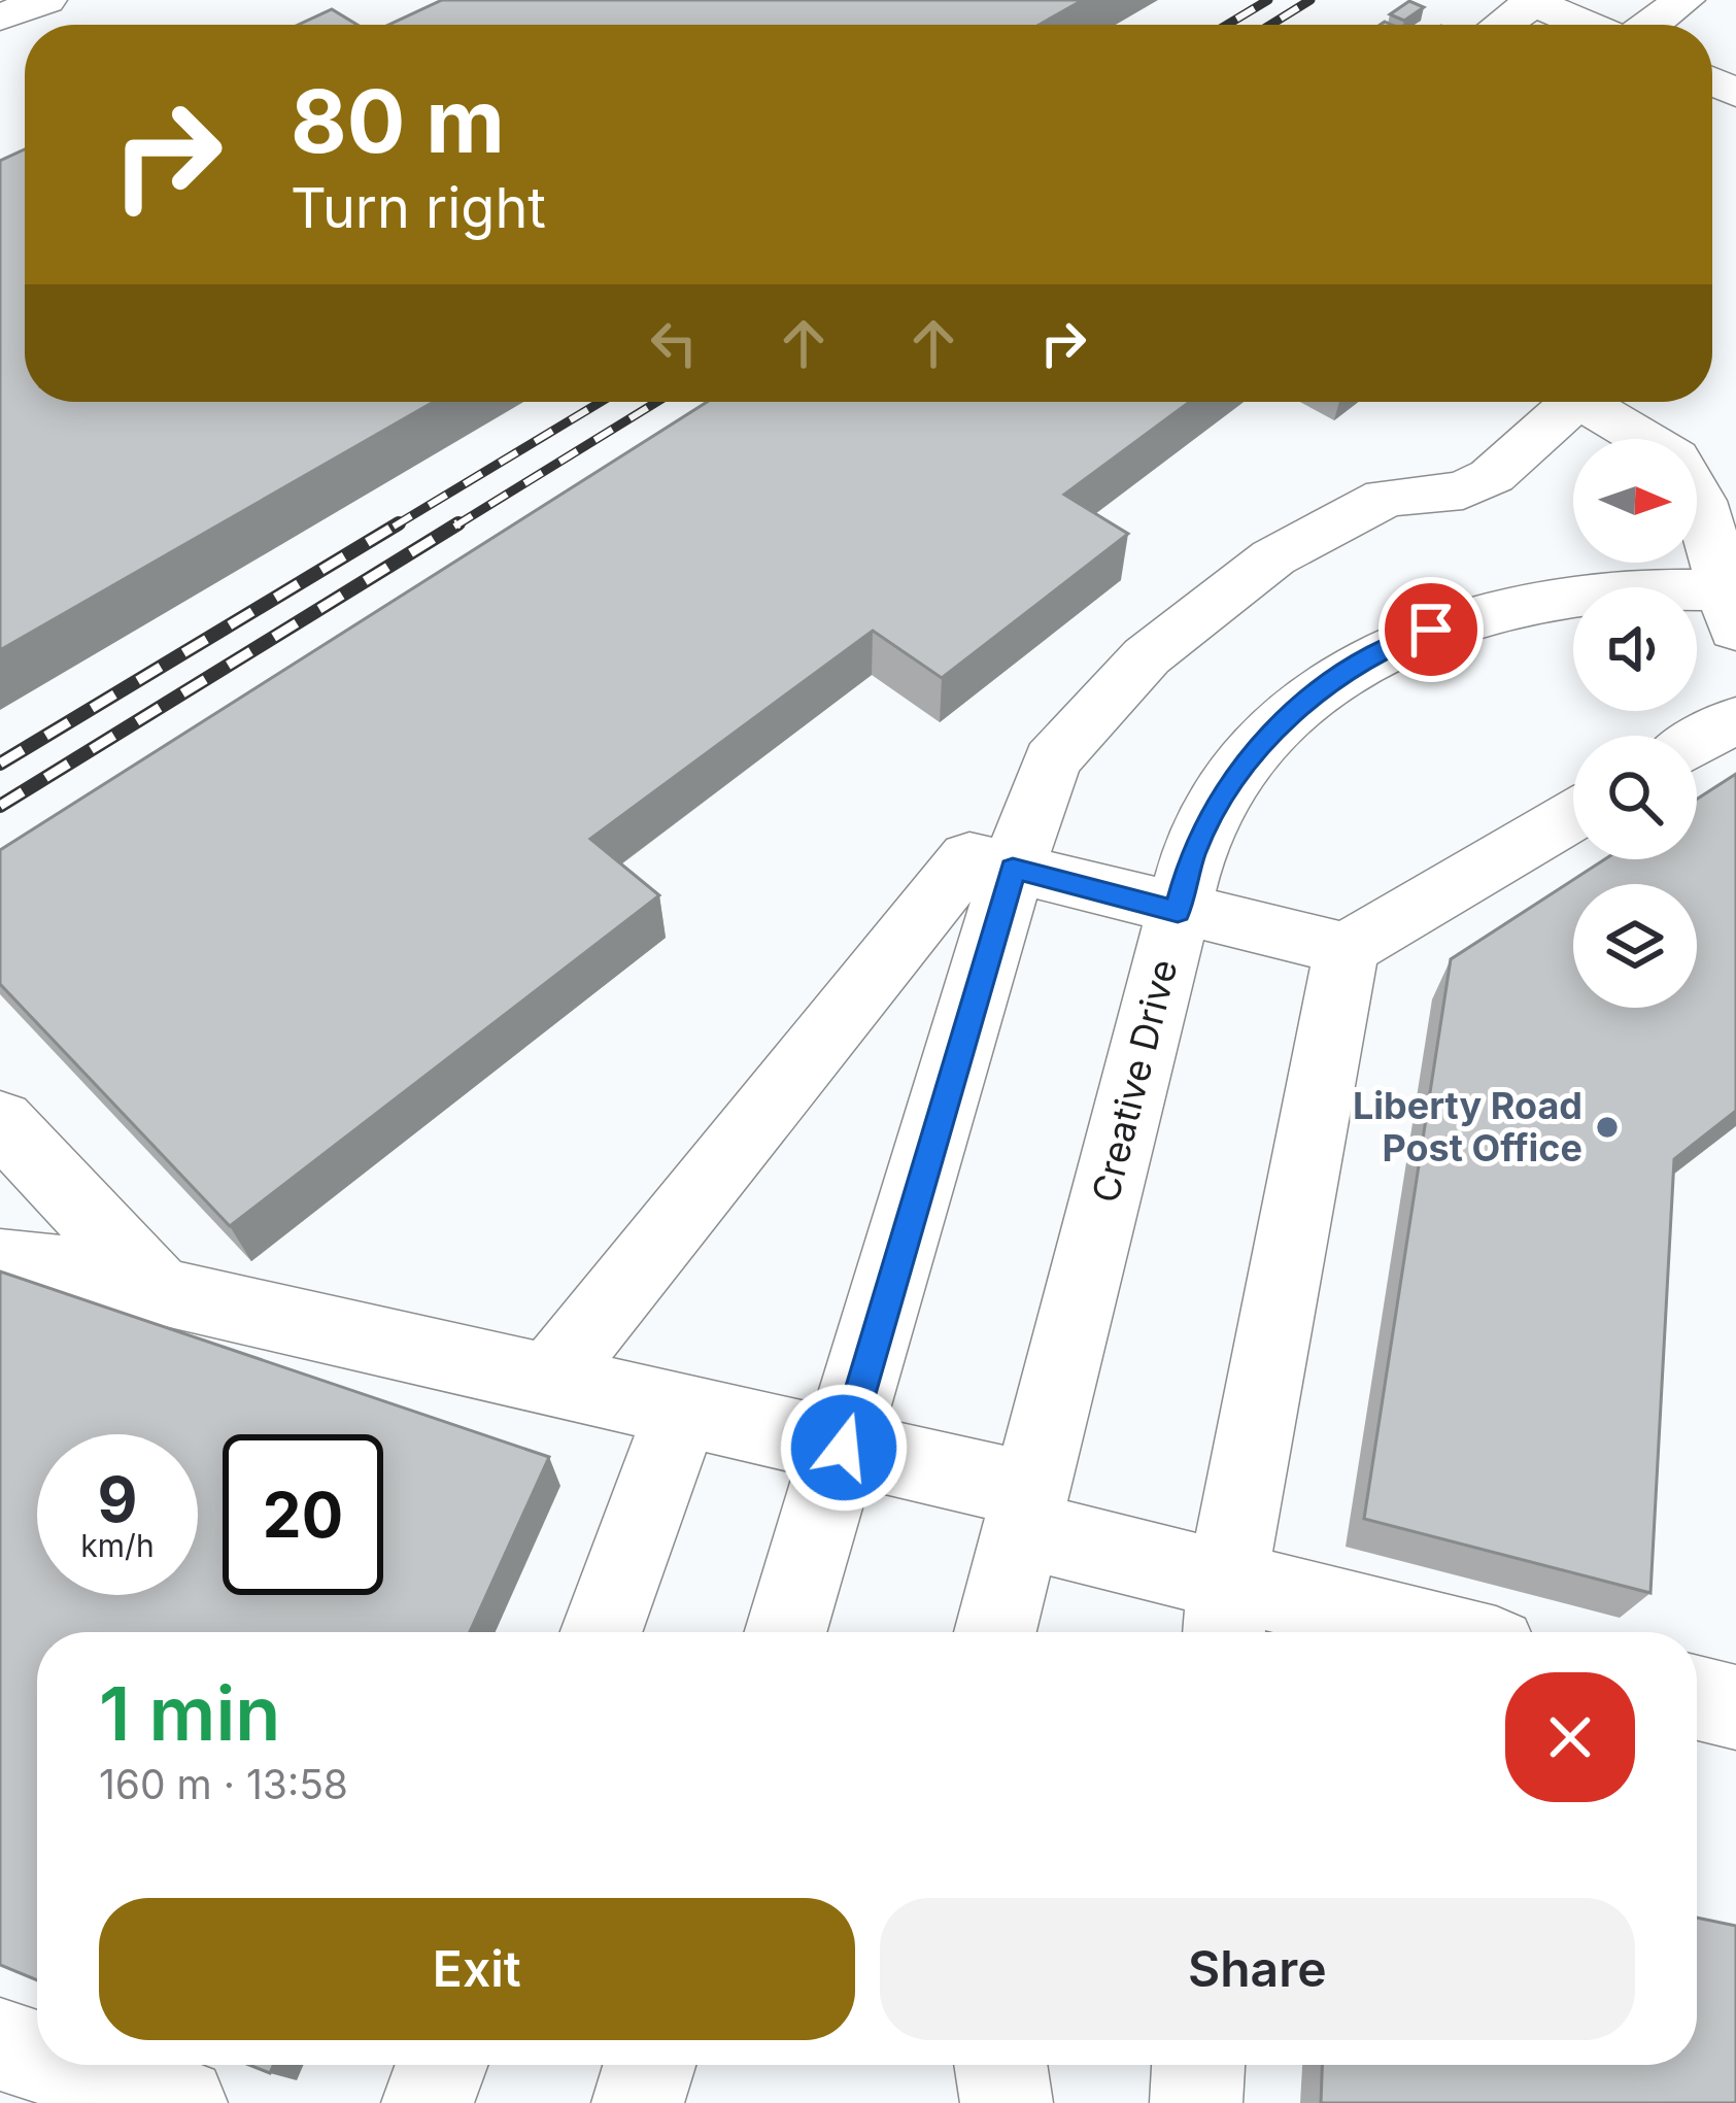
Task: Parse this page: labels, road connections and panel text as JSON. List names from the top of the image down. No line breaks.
{"streets":{"street":["Creative Drive"]},"places":["Liberty Road Post Office"],"north":"right","page":{"turn":["80 m","Turn right"],"speed":"9 km/h","limit":"20","heading":["1 min","160 m · 13:58"],"buttons":["Exit","Share"]}}
